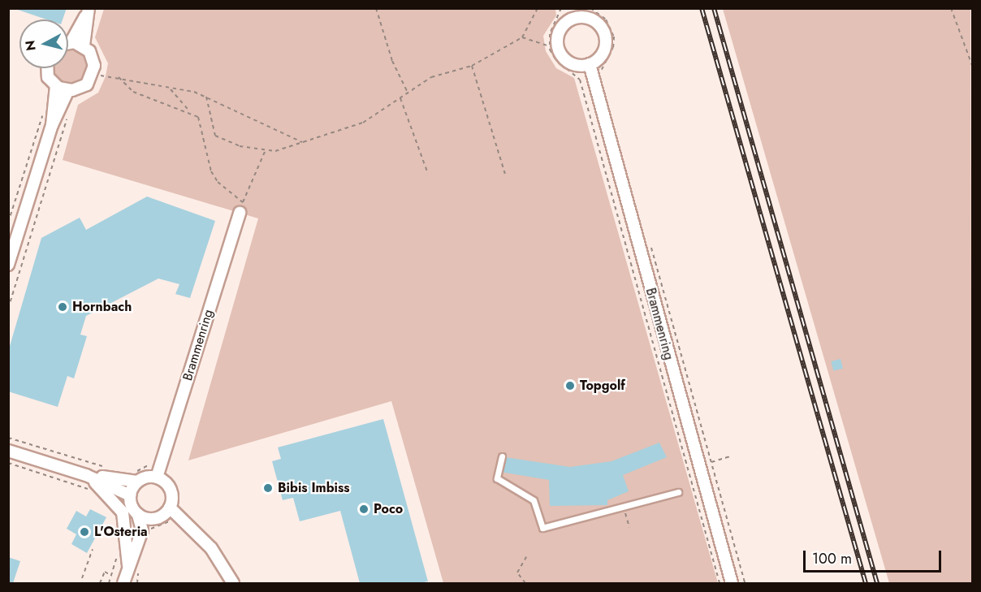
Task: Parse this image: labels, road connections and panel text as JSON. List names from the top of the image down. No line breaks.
{"streets":{"street":["Brammenring"]},"places":["Hornbach","Topgolf","Bibis Imbiss","Poco","L'Osteria"],"scale_bar":"100 m","north":"left"}
